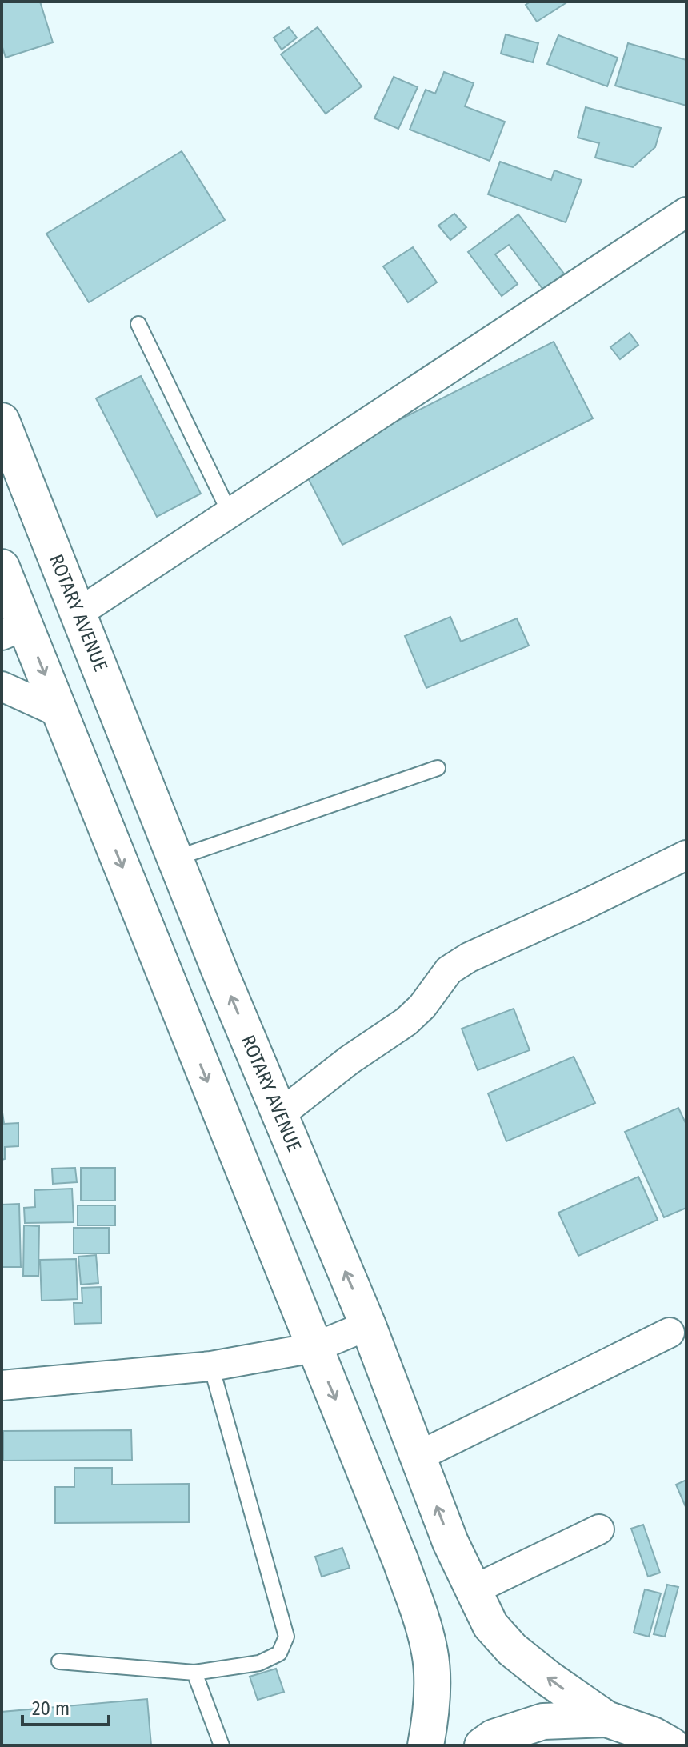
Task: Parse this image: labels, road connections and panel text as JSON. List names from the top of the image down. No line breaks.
{"streets":{"main road":["ROTARY AVENUE"]},"scale_bar":"20 m"}
